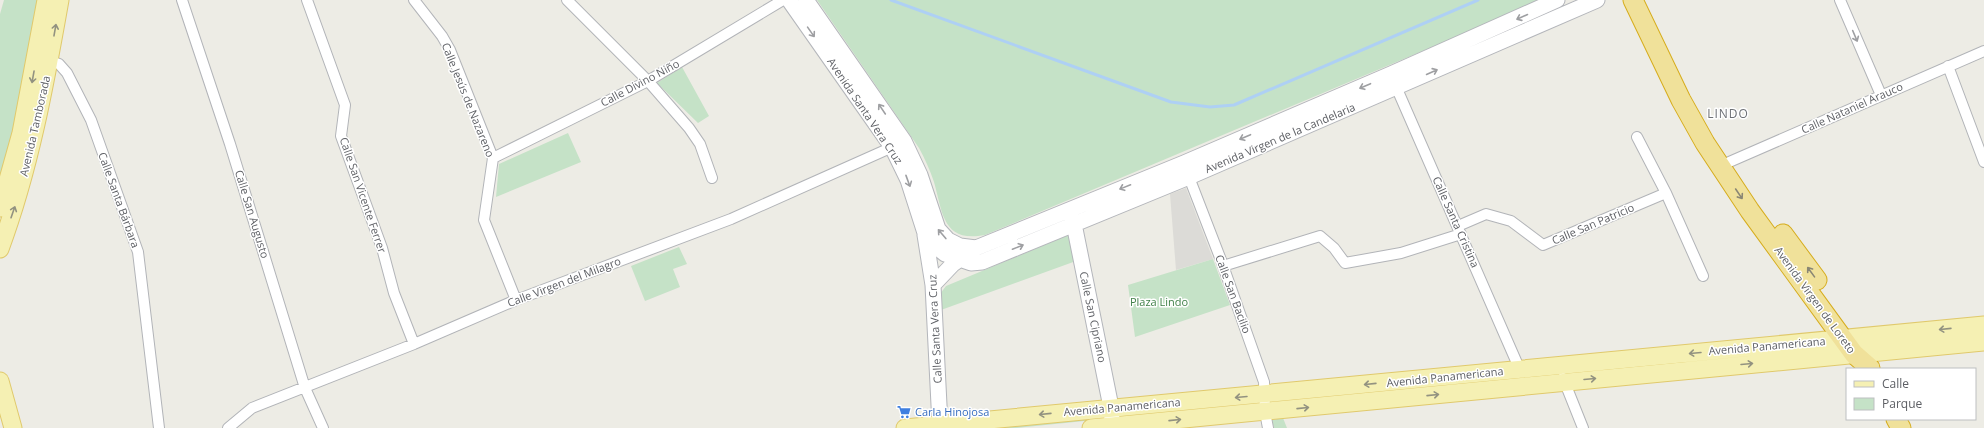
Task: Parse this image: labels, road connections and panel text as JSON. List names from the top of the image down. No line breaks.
{"streets":{"highway":["Avenida Virgen de Loreto"],"main road":["Avenida Santa Vera Cruz","Avenida Tamborada","Avenida Virgen de la Candelaria","Calle San Cipriano","Calle Santa Vera Cruz","Avenida Panamericana"],"street":["Calle Divino Niño","Calle Jesús de Nazareno","Calle Nataniel Arauco","Calle San Vicente Ferrer","Calle Santa Bárbara","Calle San Augusto","Calle Santa Cristina","Calle San Patricio","Calle Virgen del Milagro","Calle San Bacilio"]},"crossings":[["Calle Divino Niño","Calle Jesús de Nazareno"],["Calle Jesús de Nazareno","Calle Virgen del Milagro"],["Calle Nataniel Arauco","Avenida Virgen de Loreto"],["Avenida Santa Vera Cruz","Avenida Virgen de la Candelaria"],["Avenida Santa Vera Cruz","Calle Virgen del Milagro"],["Avenida Santa Vera Cruz","Calle Santa Vera Cruz"],["Avenida Tamborada","Calle Santa Bárbara"],["Avenida Virgen de la Candelaria","Calle Santa Cristina"],["Avenida Virgen de la Candelaria","Calle San Bacilio"],["Avenida Virgen de la Candelaria","Calle San Cipriano"],["Avenida Virgen de la Candelaria","Calle Santa Vera Cruz"],["Calle San Vicente Ferrer","Calle Virgen del Milagro"],["Calle San Augusto","Calle Virgen del Milagro"],["Calle Santa Cristina","Calle San Patricio"],["Calle Santa Cristina","Avenida Panamericana"],["Calle San Bacilio","Avenida Panamericana"],["Avenida Virgen de Loreto","Avenida Panamericana"],["Calle San Cipriano","Avenida Panamericana"],["Calle Santa Vera Cruz","Avenida Panamericana"]],"districts":["LINDO"],"parks":["Plaza Lindo"],"places":{"supermarket":["Carla Hinojosa"]},"legend":["Calle","Parque"]}
